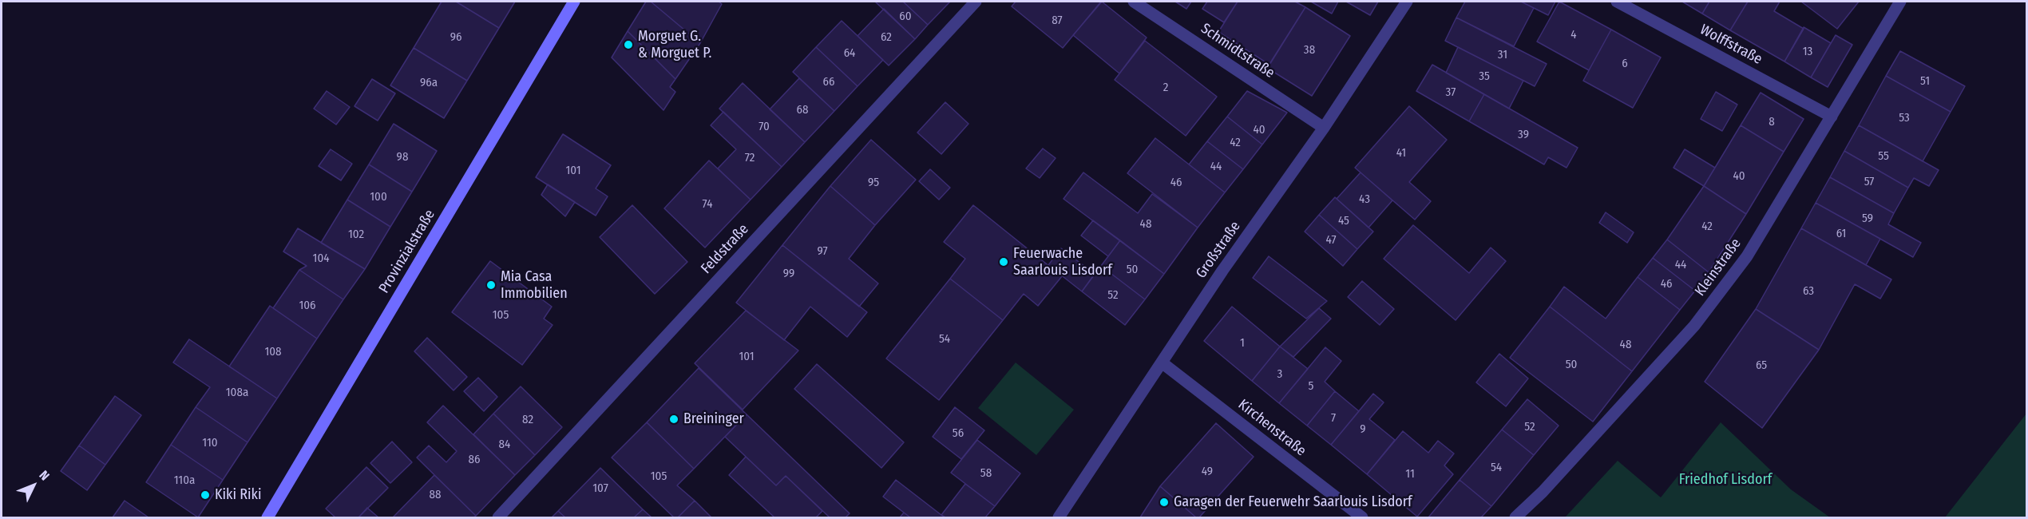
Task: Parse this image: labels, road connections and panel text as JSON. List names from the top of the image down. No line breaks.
{"streets":{"main road":["Provinzialstraße"],"street":["Wolffstraße","Schmidtstraße","Feldstraße","Großstraße","Kleinstraße","Kirchenstraße"]},"crossings":[["Wolffstraße","Kleinstraße"],["Schmidtstraße","Großstraße"],["Großstraße","Kirchenstraße"]],"parks":["Friedhof Lisdorf"],"places":["Morguet G. & Morguet P.","Feuerwache Saarlouis Lisdorf","Mia Casa Immobilien","Breininger","Kiki Riki","Garagen der Feuerwehr Saarlouis Lisdorf"],"house_numbers":["60","87","4","96","62","38","13","64","31","6","35","51","66","96a","2","37","68","53","8","70","40","39","42","41","55","98","72","44","101","40","57","95","46","100","43","74","59","45","48","42","61","102","47","97","104","44","50","99","46","63","52","106","105","54","1","48","108","101","50","65","3","5","108a","7","82","52","9","56","110","84","86","54","49","58","11","105","110a","107","88"],"north":"top right"}
